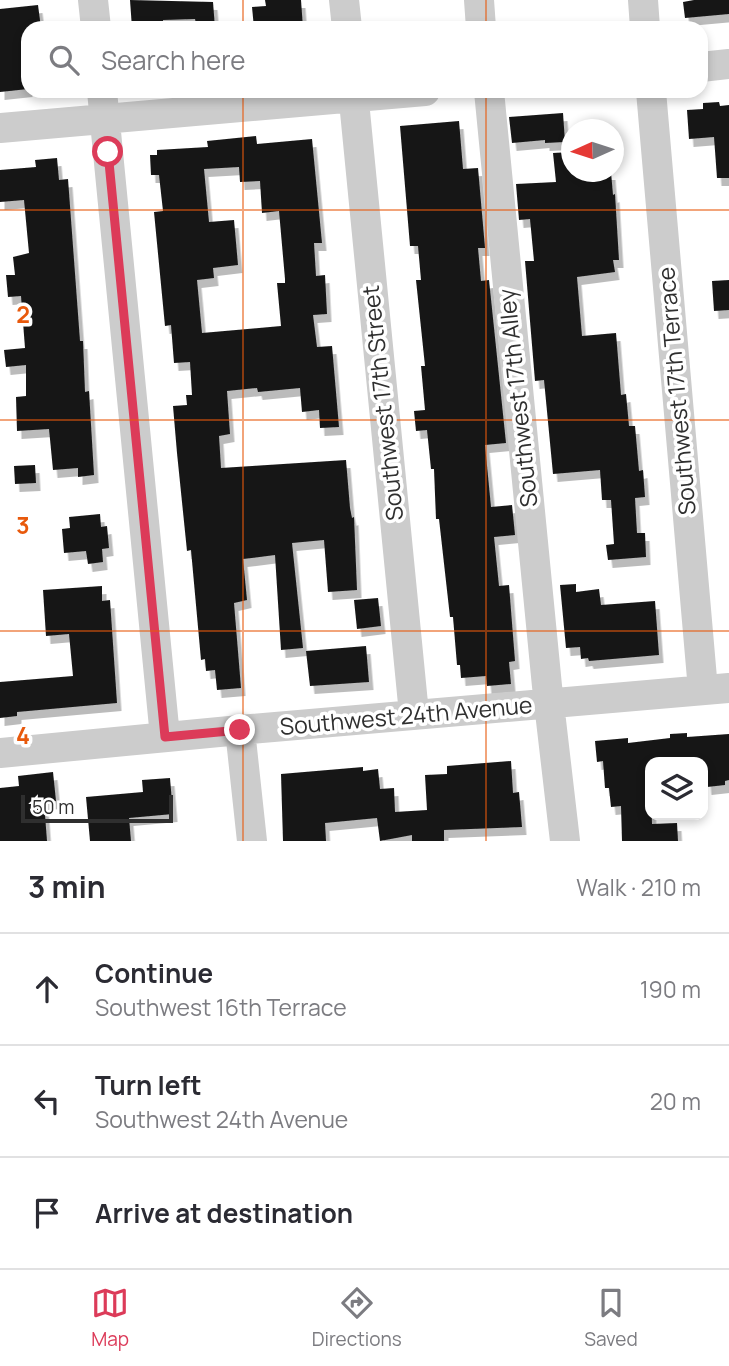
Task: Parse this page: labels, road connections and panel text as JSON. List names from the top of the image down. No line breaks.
{"streets":{"street":["Southwest 17th Terrace","Southwest 17th Alley","Southwest 17th Street","Southwest 24th Avenue"]},"crossings":[["Southwest 17th Terrace","Southwest 24th Avenue"],["Southwest 17th Alley","Southwest 24th Avenue"],["Southwest 17th Street","Southwest 24th Avenue"]],"scale_bar":"50 m","north":"left","page":{"search":"Search here","scale":"50 m","heading":["3 min","Walk · 210 m"],"list":[["Continue","Southwest 16th Terrace","190 m"],["Turn left","Southwest 24th Avenue","20 m"],"Arrive at destination"],"nav":["Map","Directions","Saved"]},"grid":{"rows":["2","3","4"]}}
